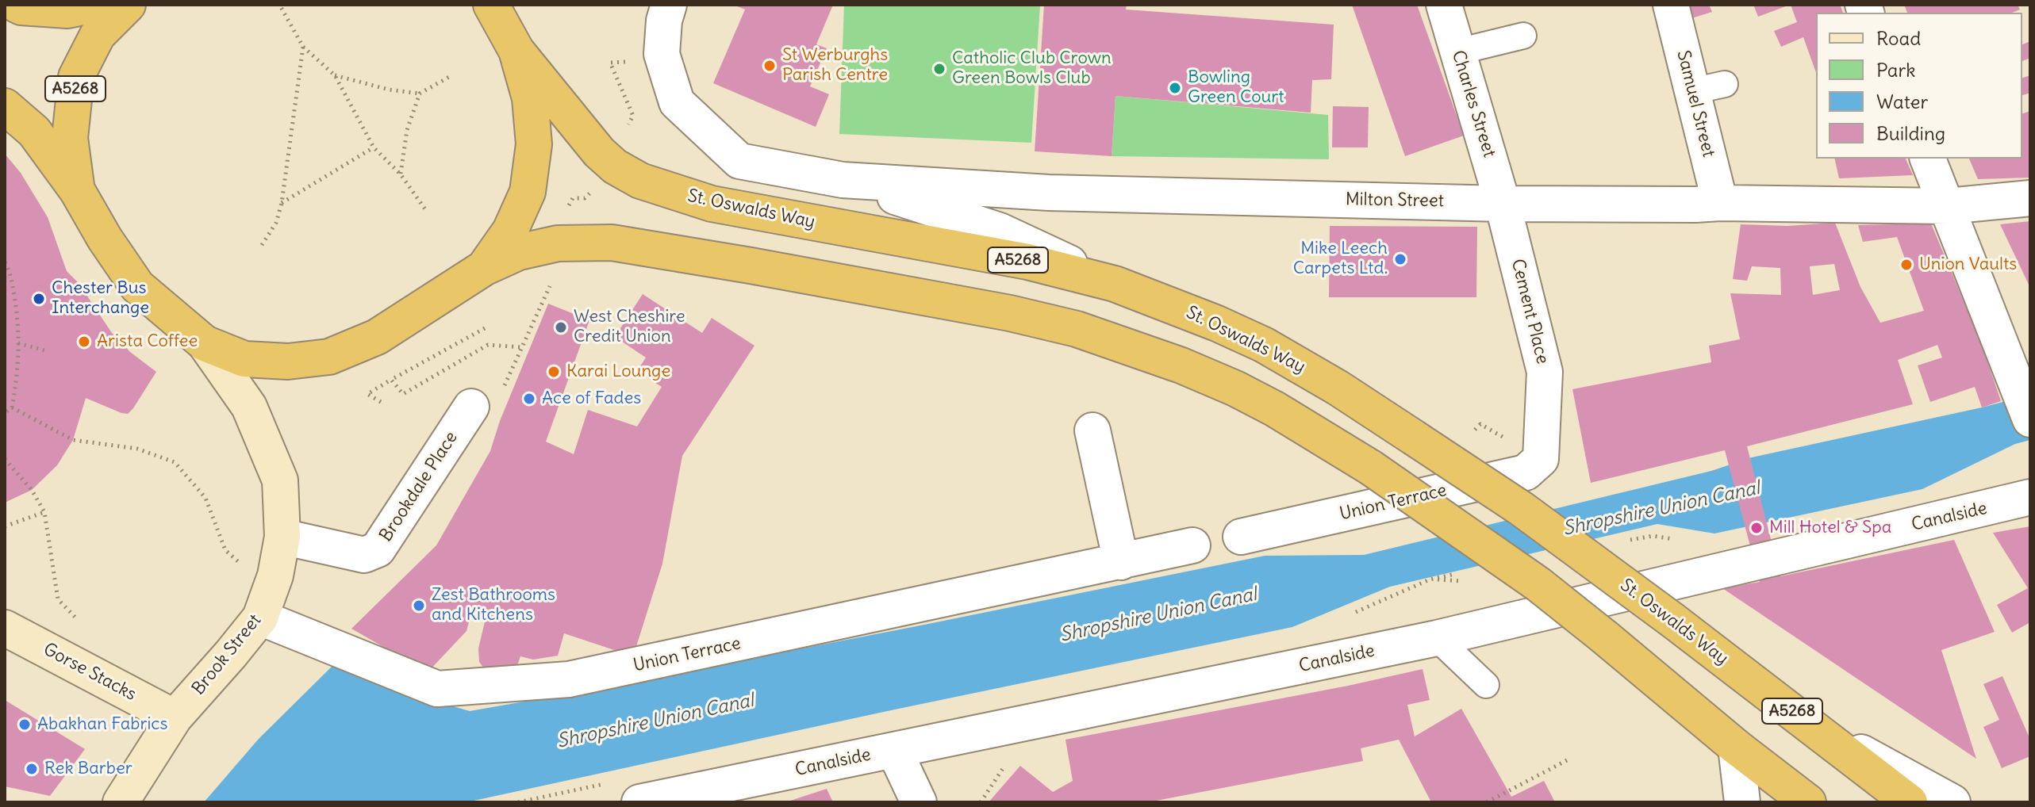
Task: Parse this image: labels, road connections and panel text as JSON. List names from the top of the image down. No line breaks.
{"streets":{"highway":["A5268","St. Oswalds Way"],"street":["Charles Street","Samuel Street","Milton Street","Cement Place","Brookdale Place","Union Terrace","Canalside","Brook Street","Gorse Stacks"]},"crossings":[["A5268","Brook Street"],["Charles Street","Milton Street"],["Charles Street","Cement Place"],["Samuel Street","Milton Street"],["Milton Street","St. Oswalds Way"],["Milton Street","Cement Place"],["Cement Place","Union Terrace"],["Brookdale Place","Brook Street"],["Union Terrace","Brook Street"],["Brook Street","Gorse Stacks"]],"water":["Shropshire Union Canal"],"places":["St Werburghs Parish Centre","Catholic Club Crown Green Bowls Club","Bowling Green Court","Mike Leech Carpets Ltd.","Union Vaults","Chester Bus Interchange","West Cheshire Credit Union","Arista Coffee","Karai Lounge","Ace of Fades","Mill Hotel & Spa","Zest Bathrooms and Kitchens","Abakhan Fabrics","Rek Barber"],"legend":["Road","Park","Water","Building"]}
